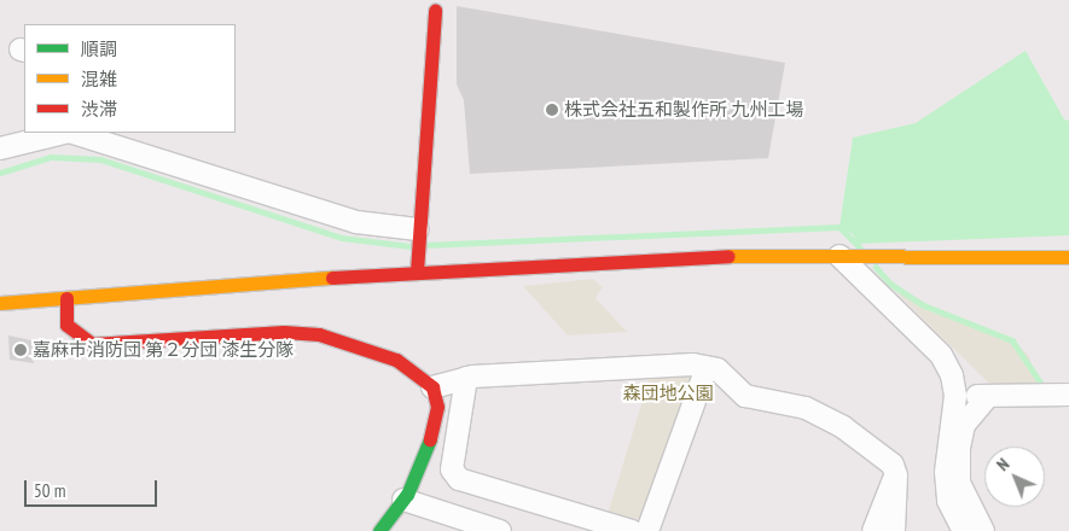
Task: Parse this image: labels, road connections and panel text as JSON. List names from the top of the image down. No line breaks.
{"parks":["森団地公園"],"places":["株式会社五和製作所 九州工場","嘉麻市消防団 第２分団 漆生分隊"],"legend":["順調","混雑","渋滞"],"scale_bar":"50 m","north":"top left"}
